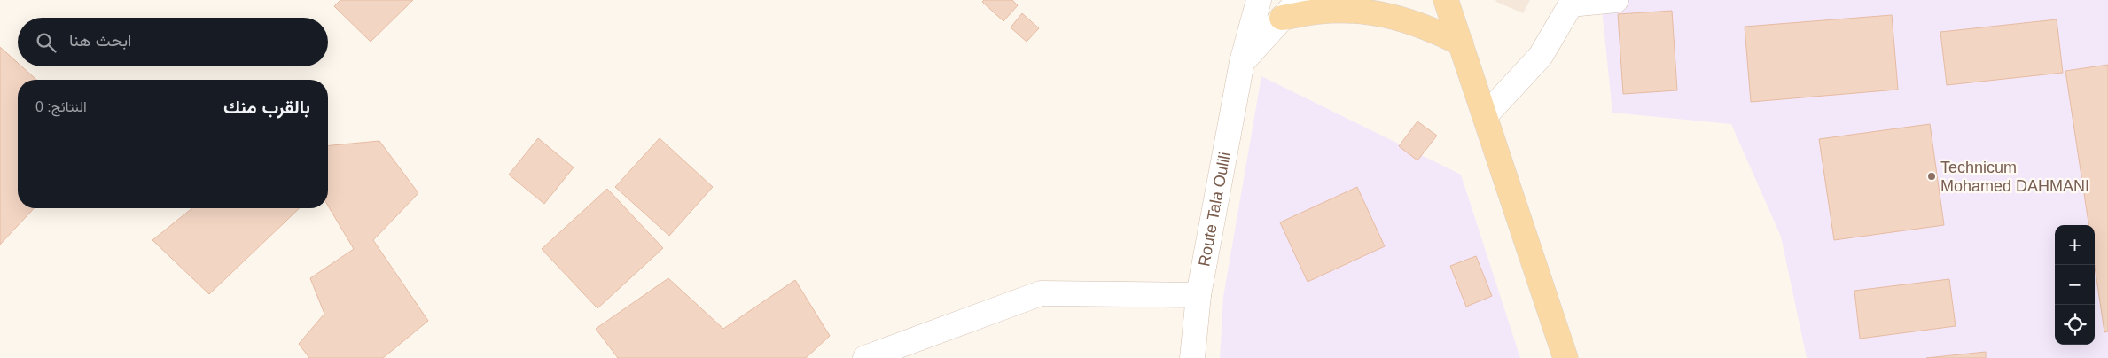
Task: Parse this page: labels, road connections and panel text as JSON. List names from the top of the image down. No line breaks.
{"streets":{"street":["Route Tala Oulili"]},"places":["Technicum Mohamed DAHMANI"],"page":{"search":"ابحث هنا","heading":["بالقرب منك","النتائج: 0"],"map_buttons":["+","−"]}}
